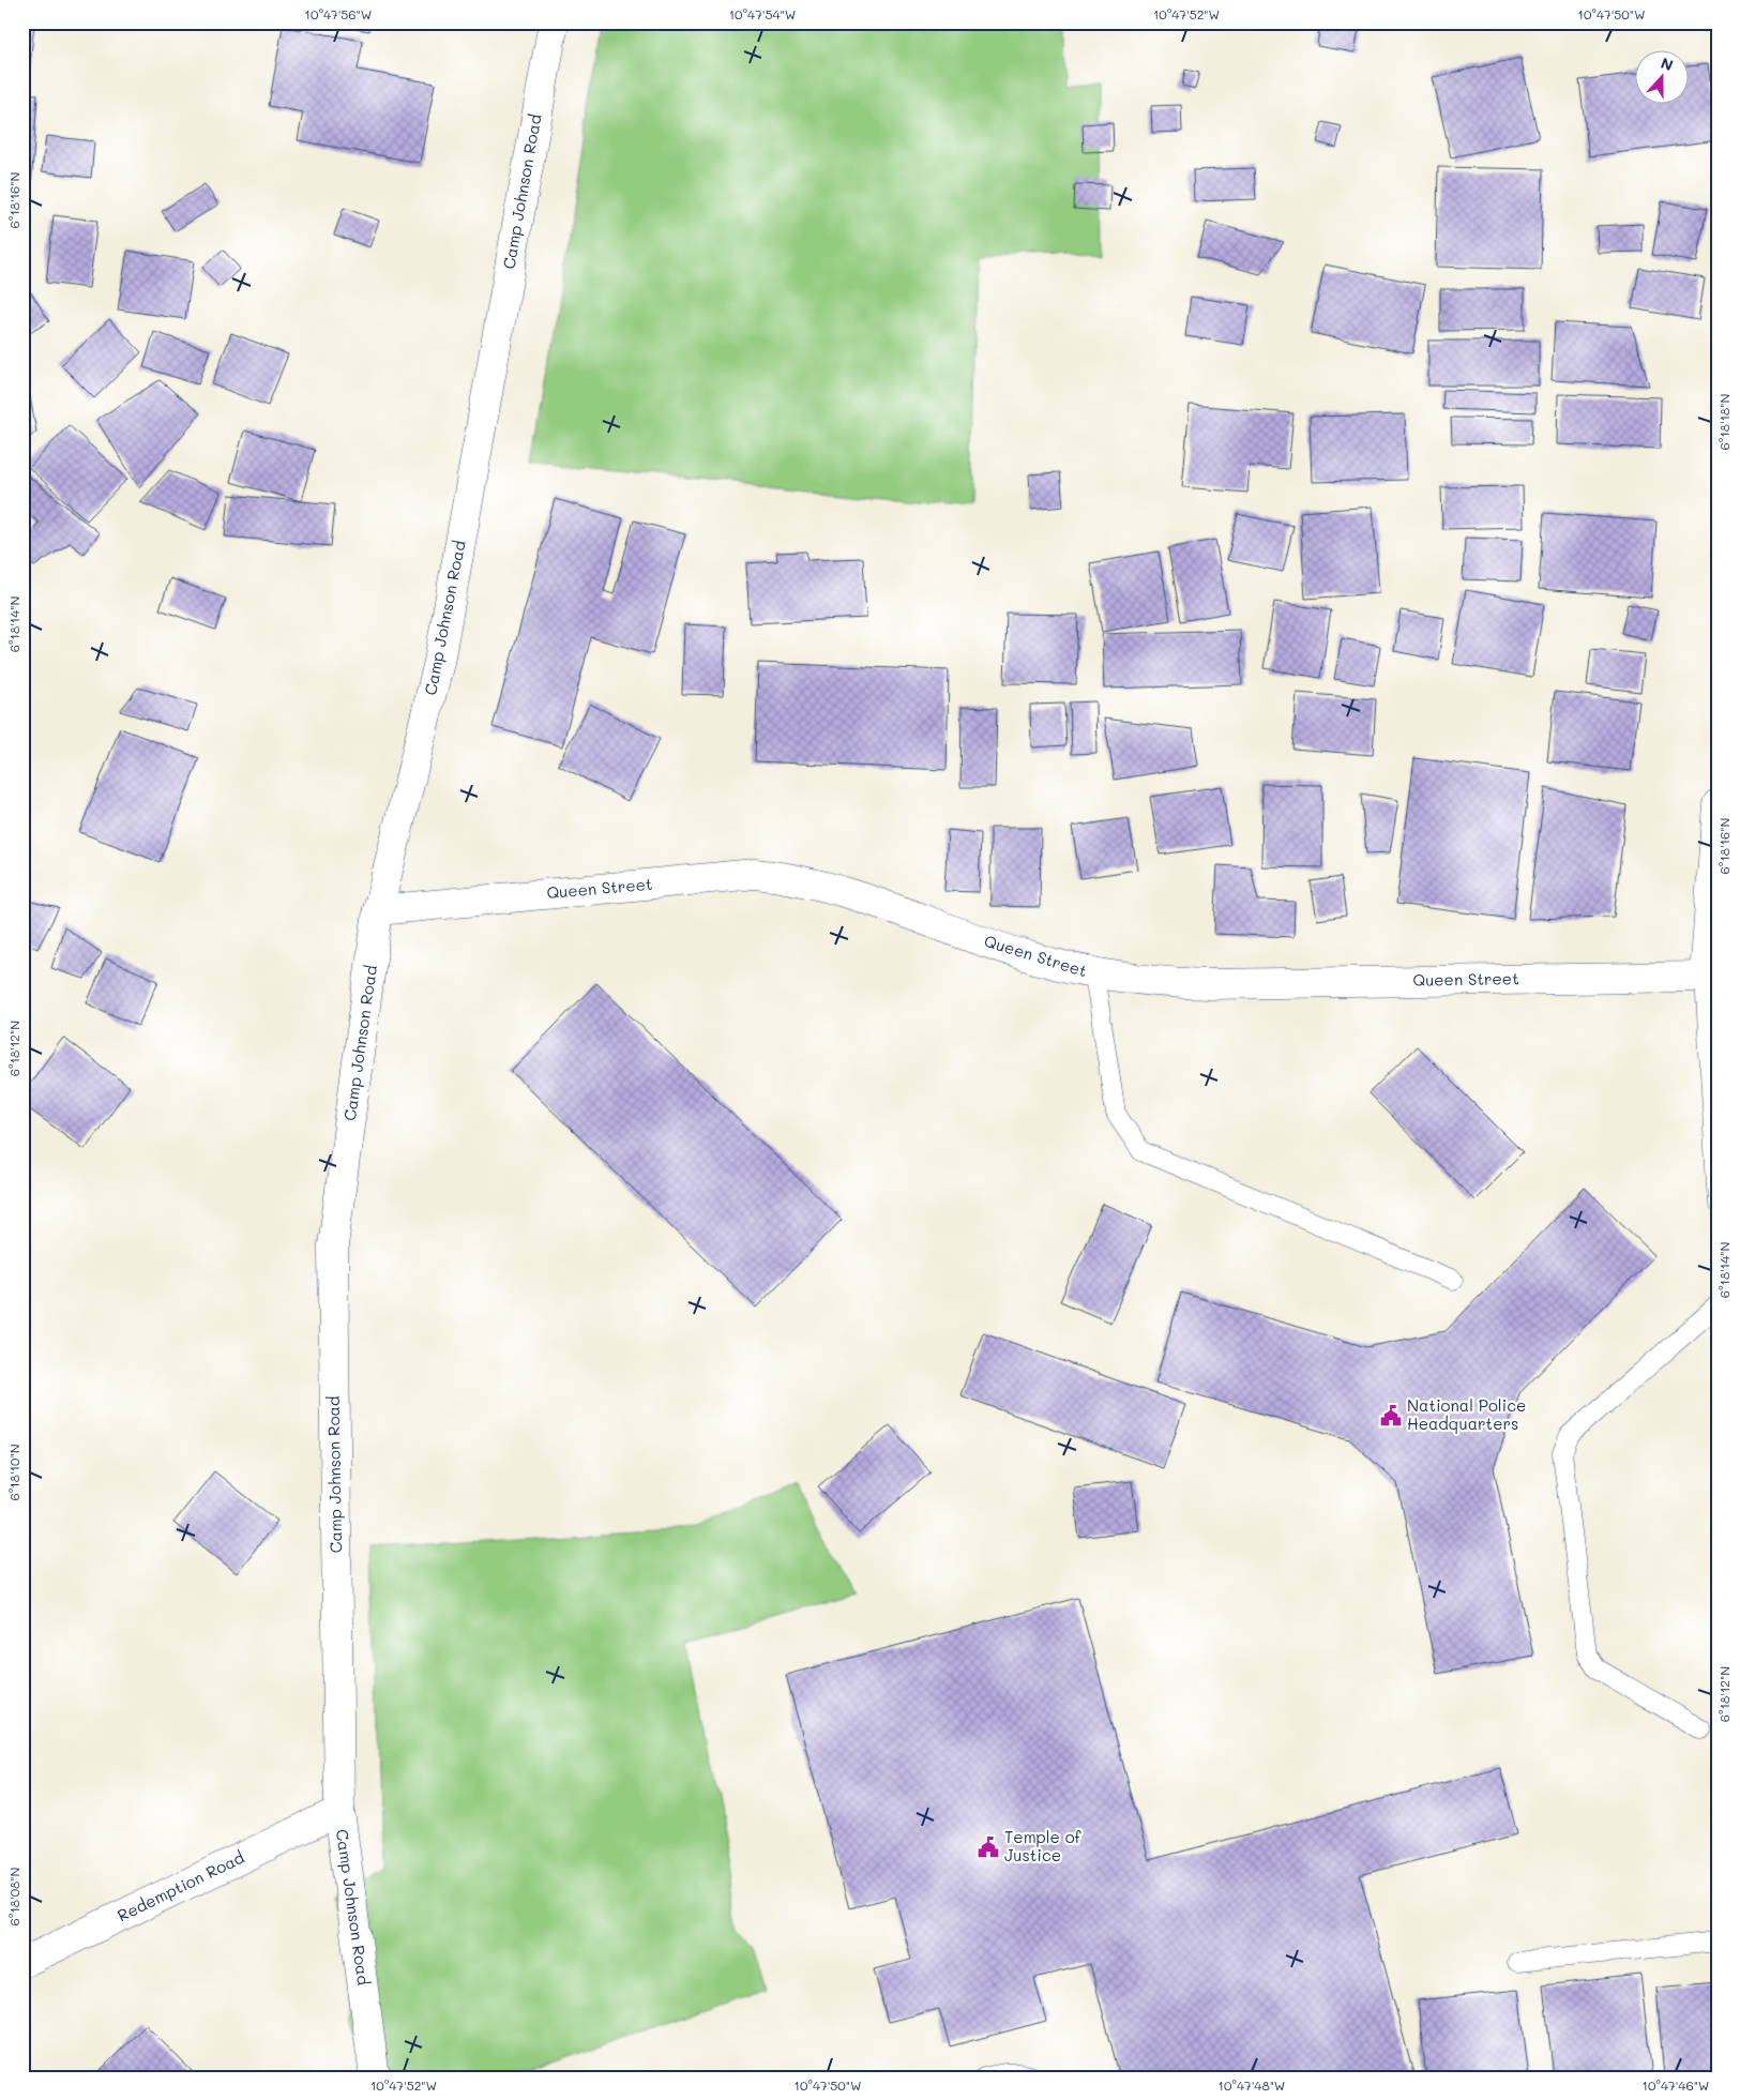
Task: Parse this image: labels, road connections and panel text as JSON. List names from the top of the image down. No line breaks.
{"streets":{"main road":["Camp Johnson Road","Queen Street","Redemption Road"]},"crossings":[["Camp Johnson Road","Queen Street"],["Camp Johnson Road","Redemption Road"]],"places":{"public building":["National Police Headquarters","Temple of Justice"]},"north":"top","coordinates":["10°47'56\"W","10°47'54\"W","10°47'52\"W","10°47'50\"W","6°18'16\"N","6°18'18\"N","6°18'14\"N","6°18'12\"N","6°18'10\"N","6°18'08\"N","10°47'48\"W","10°47'46\"W"]}
